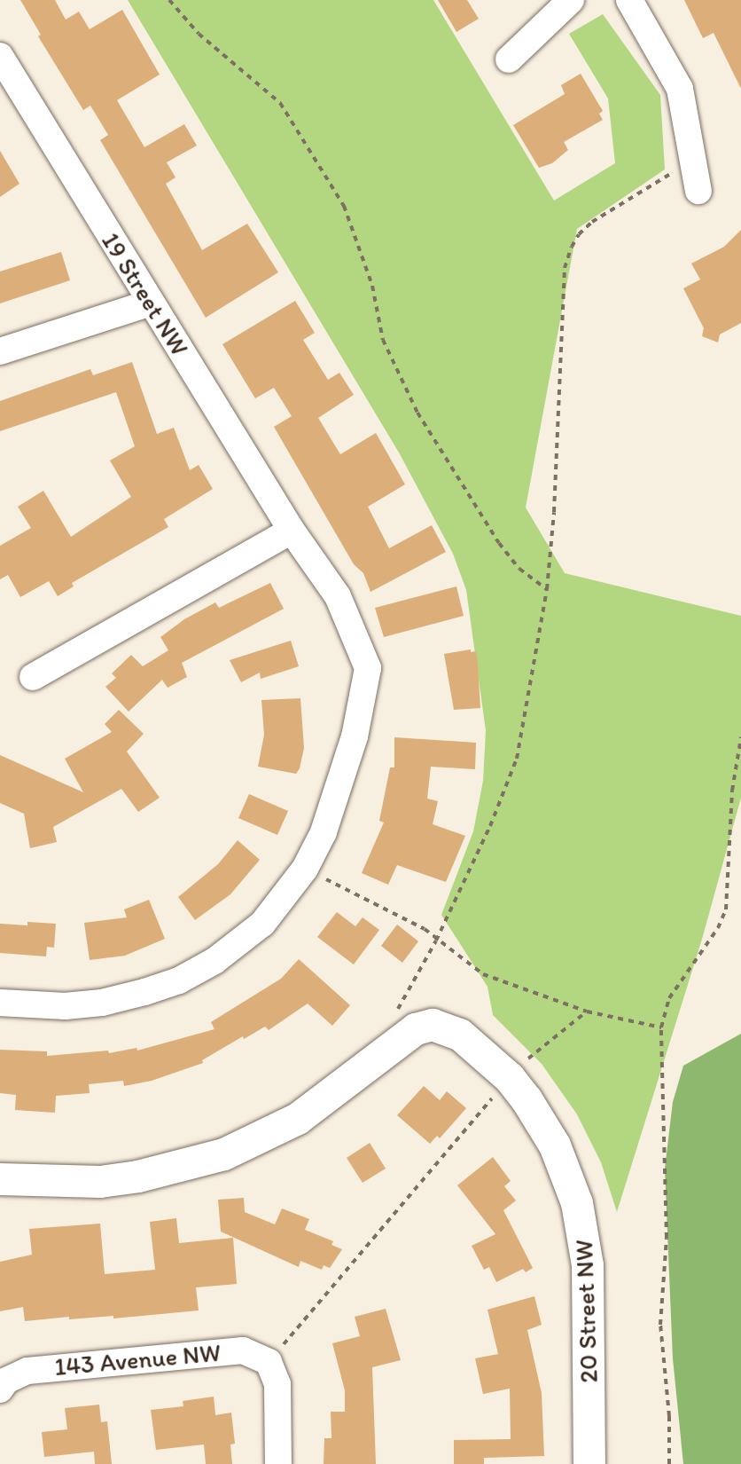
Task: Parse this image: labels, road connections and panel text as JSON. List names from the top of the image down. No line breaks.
{"streets":{"street":["19 Street NW","20 Street NW","143 Avenue NW"]}}
